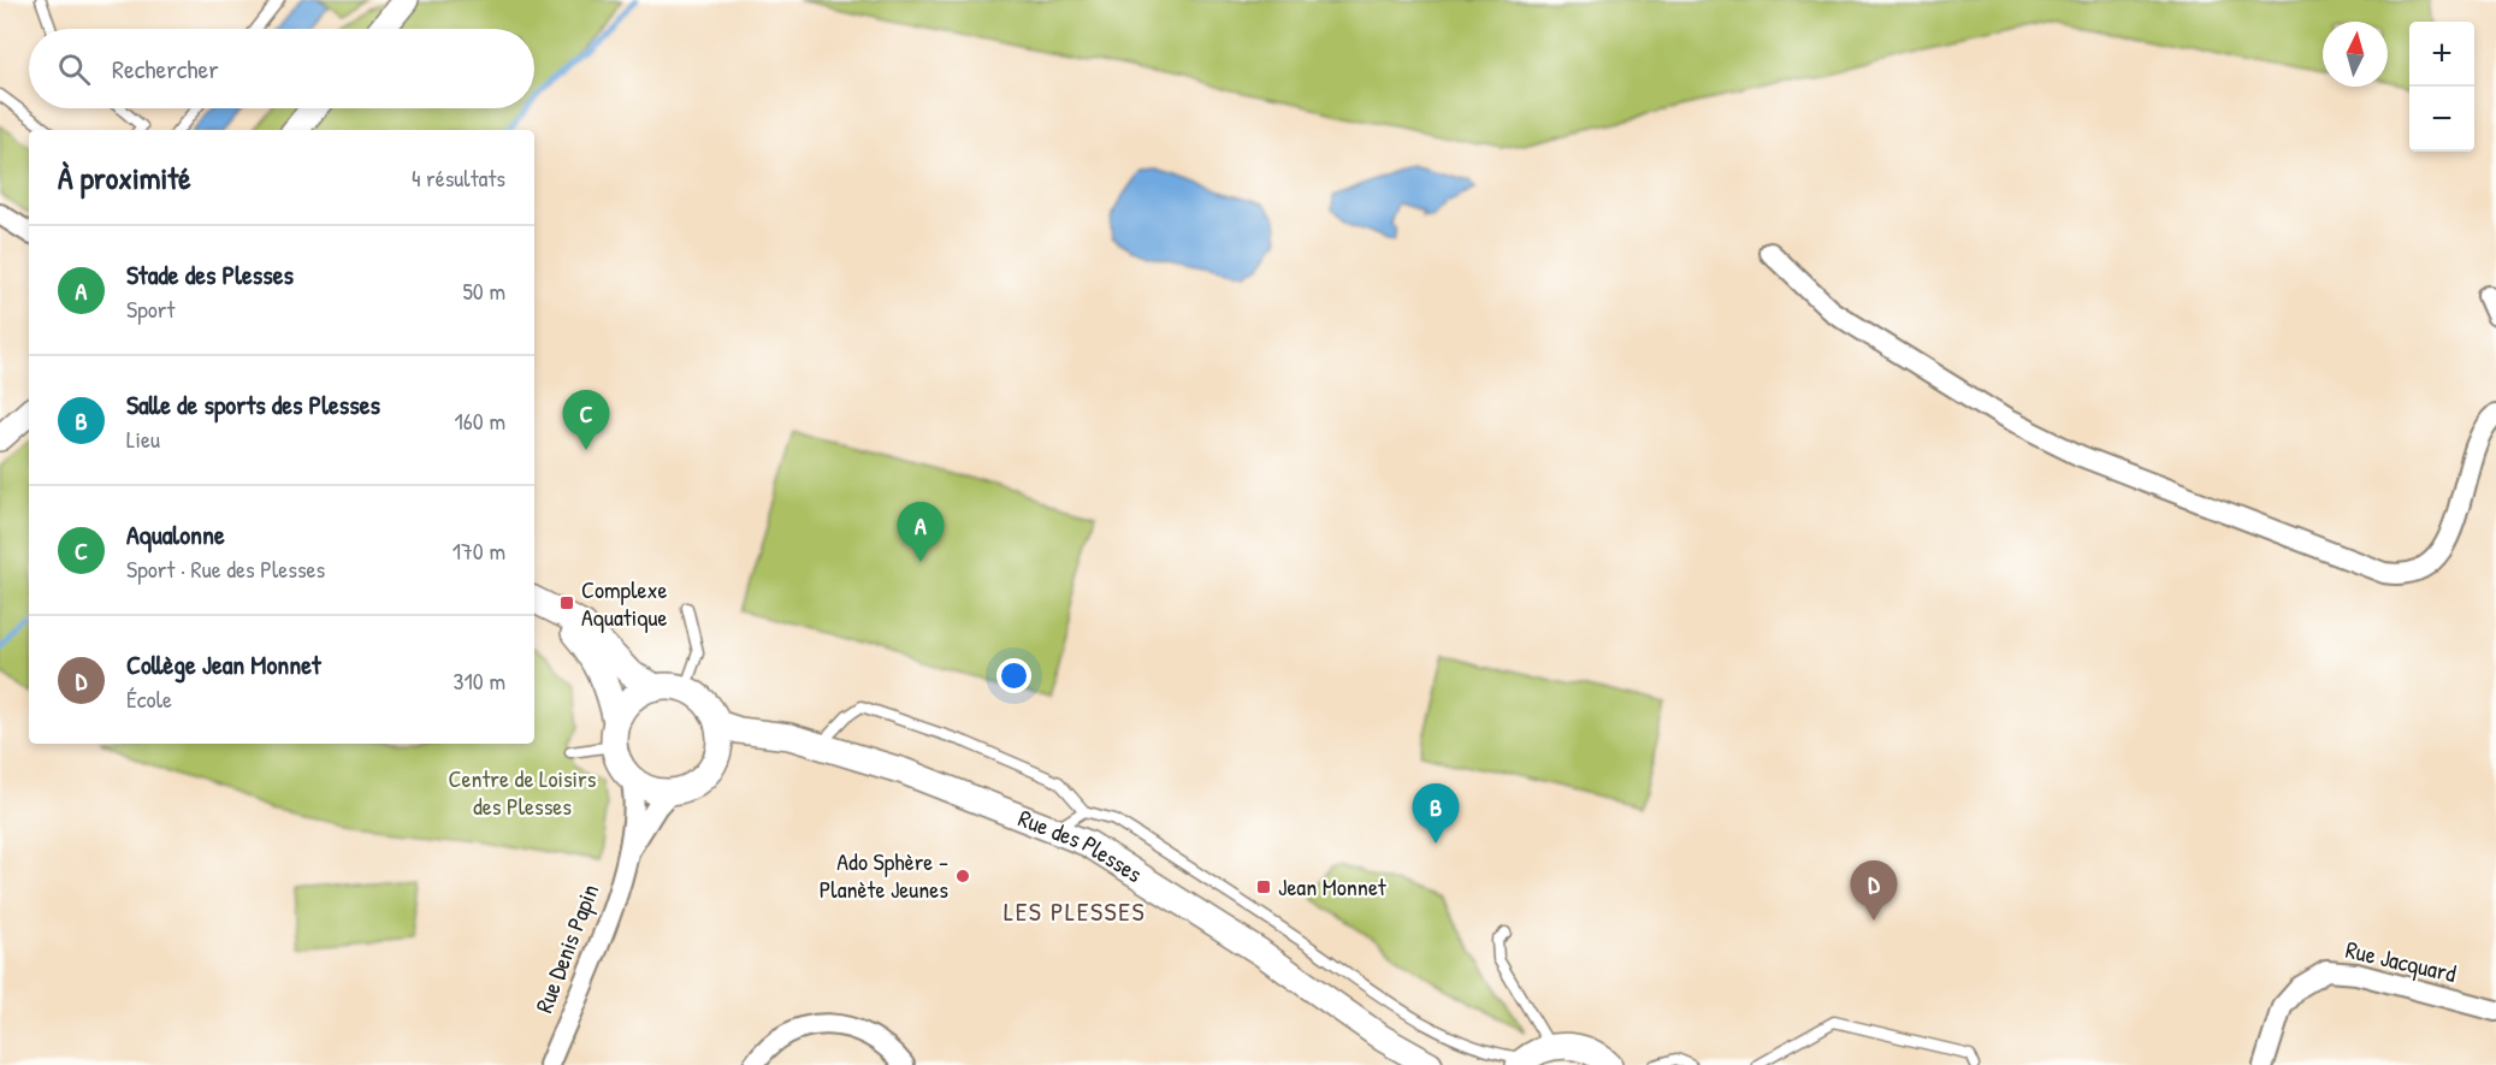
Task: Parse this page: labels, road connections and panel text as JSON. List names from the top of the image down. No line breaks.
{"streets":{"street":["Rue des Plesses","Rue Denis Papin","Rue Jacquard"]},"crossings":[["Rue des Plesses","Rue Denis Papin"]],"districts":["LES PLESSES"],"parks":["Centre de Loisirs des Plesses"],"places":{"transit":["Complexe Aquatique","Jean Monnet"],"other":["Ado Sphère - Planète Jeunes"]},"north":"top","page":{"map_buttons":["+","−"],"search":"Rechercher","heading":["À proximité","4 résultats"],"list":[{"mark":"A","name":"Stade des Plesses","note":"Sport","value":"50 m"},{"mark":"B","name":"Salle de sports des Plesses","note":"Lieu","value":"160 m"},{"mark":"C","name":"Aqualonne","note":"Sport · Rue des Plesses","value":"170 m"},{"mark":"D","name":"Collège Jean Monnet","note":"École","value":"310 m"}],"pins":["C","A","B","D"]}}
